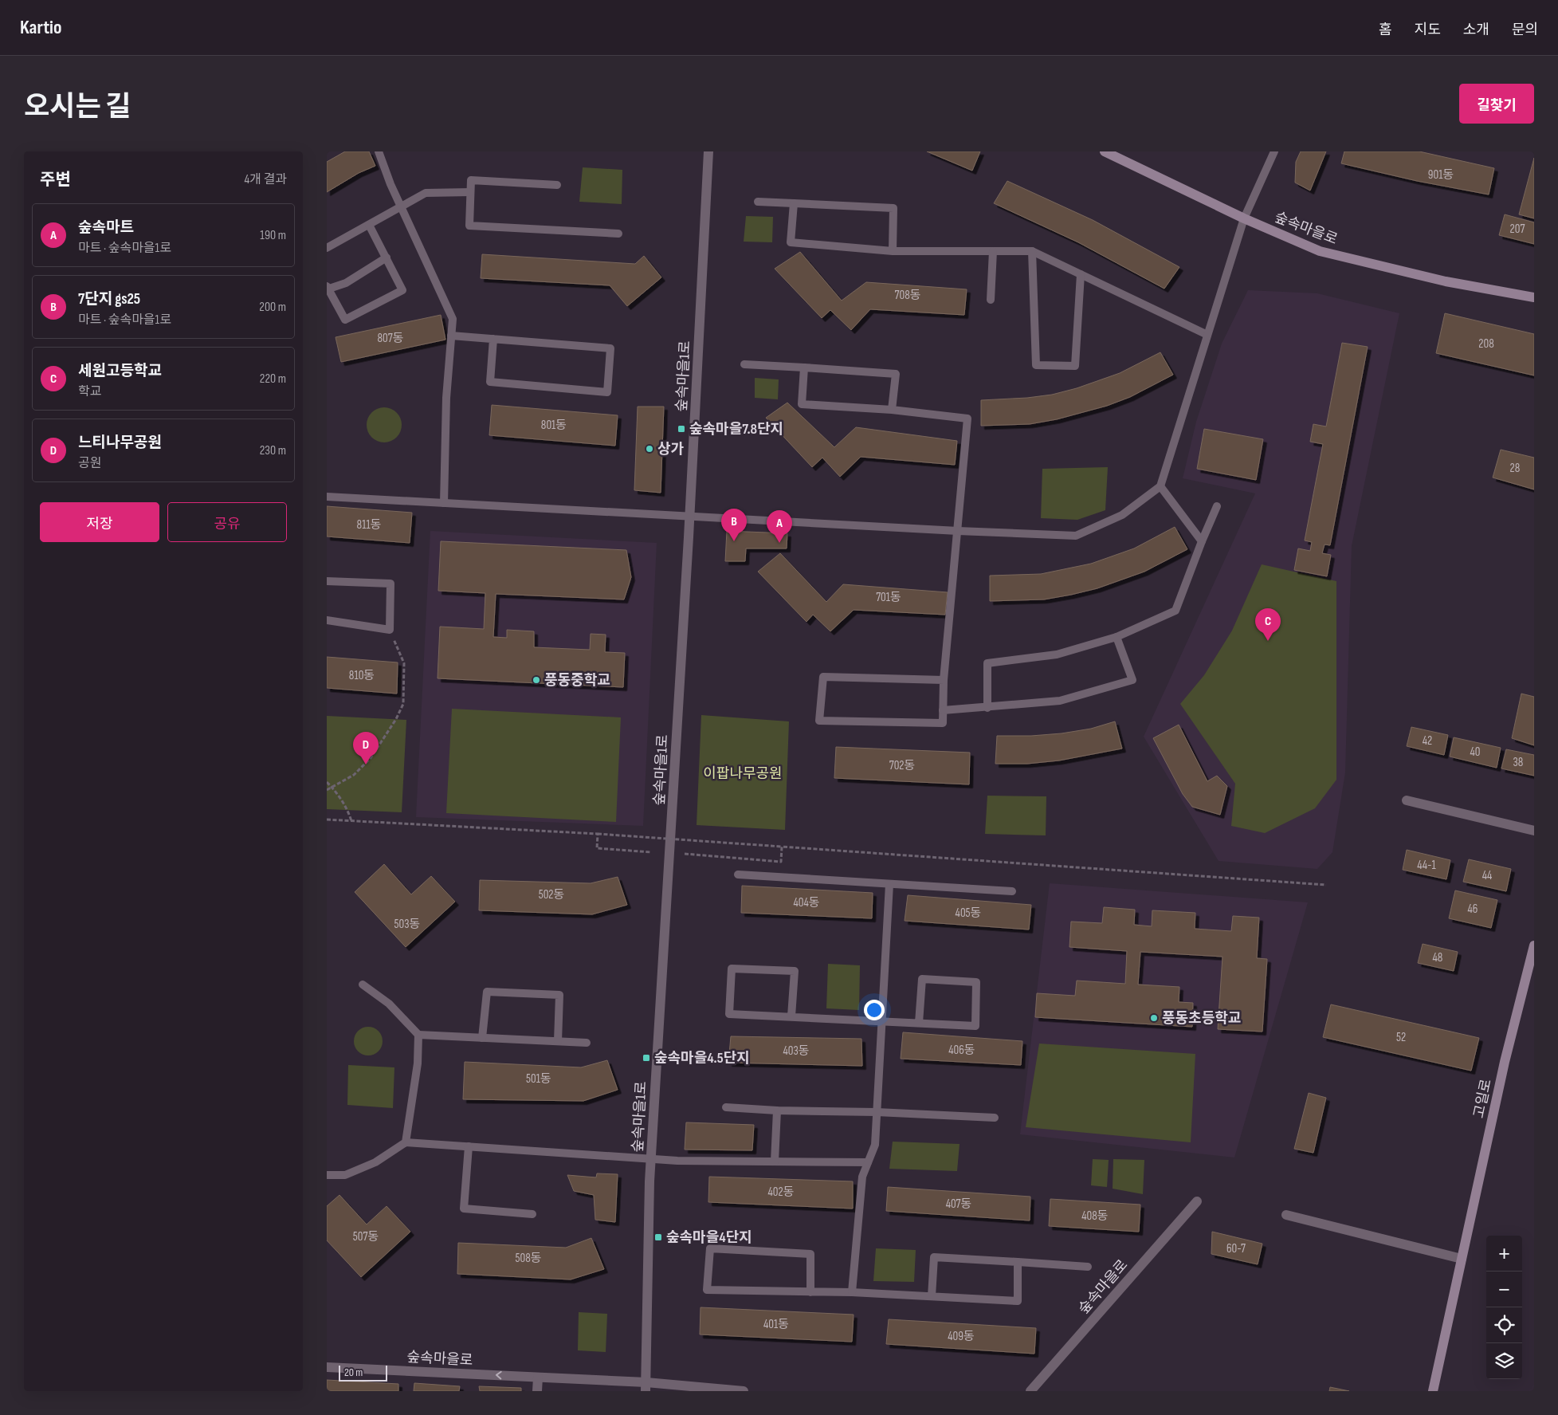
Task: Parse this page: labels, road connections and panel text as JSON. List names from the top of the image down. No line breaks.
{"streets":{"main road":["숲속마을로","고일로"],"street":["숲속마을1로"]},"crossings":[["숲속마을로","숲속마을1로"]],"parks":["이팝나무공원"],"places":{"transit":["숲속마을7.8단지","숲속마을4.5단지","숲속마을4단지"],"other":["상가","풍동중학교","풍동초등학교"]},"house_numbers":["901동","207","708동","807동","208","801동","28","811동","701동","810동","42","40","38","702동","44-1","44","502동","404동","46","405동","503동","48","52","406동","403동","501동","402동","407동","408동","507동","60-7","508동","401동","409동"],"scale_bar":"20 m","page":{"header":"Kartio","nav":["홈","지도","소개","문의"],"title":"오시는 길","buttons":["길찾기",["저장","공유"]],"heading":["주변","4개 결과"],"list":[{"mark":"A","name":"숲속마트","note":"마트 · 숲속마을1로","value":"190 m"},{"mark":"B","name":"7단지 gs25","note":"마트 · 숲속마을1로","value":"200 m"},{"mark":"C","name":"세원고등학교","note":"학교","value":"220 m"},{"mark":"D","name":"느티나무공원","note":"공원","value":"230 m"}],"pins":["B","A","C","D"],"map_buttons":["+","−"],"scale":"20 m"}}
